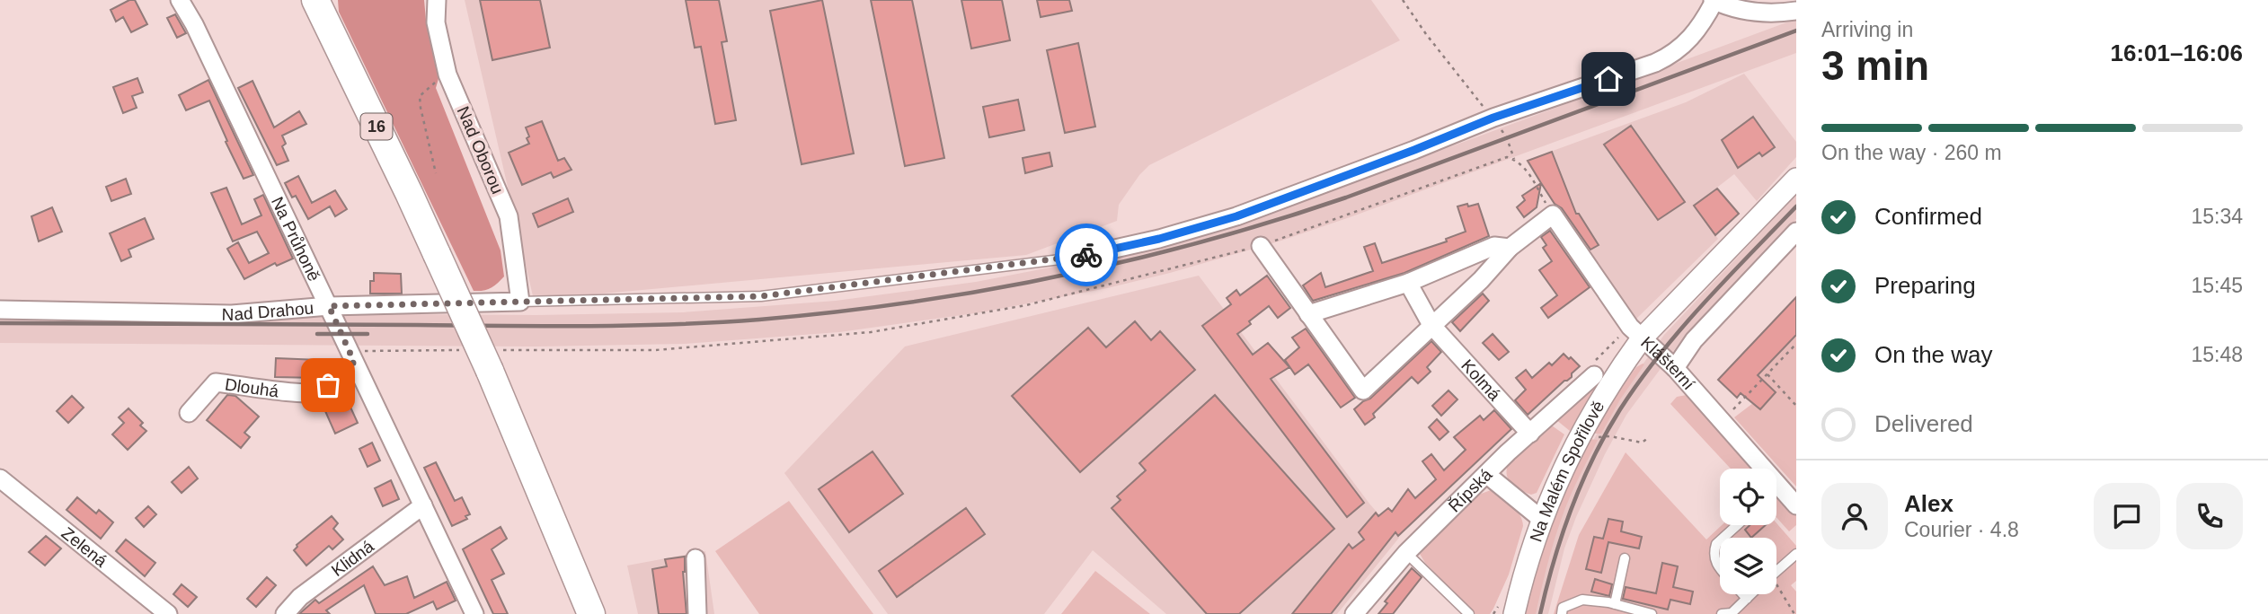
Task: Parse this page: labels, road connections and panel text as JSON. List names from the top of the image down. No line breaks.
{"streets":{"main road":["16"],"street":["Nad Oborou","Na Průhoně","Nad Drahou","Klášterní","Kolmá","Dlouhá","Na Malém Spořilově","Řípská","Zelená","Klidná"]},"crossings":[["Nad Oborou","Nad Drahou"],["Na Průhoně","Nad Drahou"],["Na Průhoně","Dlouhá"],["Na Průhoně","Klidná"],["Klášterní","Na Malém Spořilově"],["Kolmá","Řípská"]],"page":{"heading":["3 min","Arriving in","16:01–16:06"],"panel":["Alex","Courier · 4.8"],"bar":"On the way · 260 m","list":[["Confirmed","15:34"],["Preparing","15:45"],["On the way","15:48"],"Delivered"]}}
